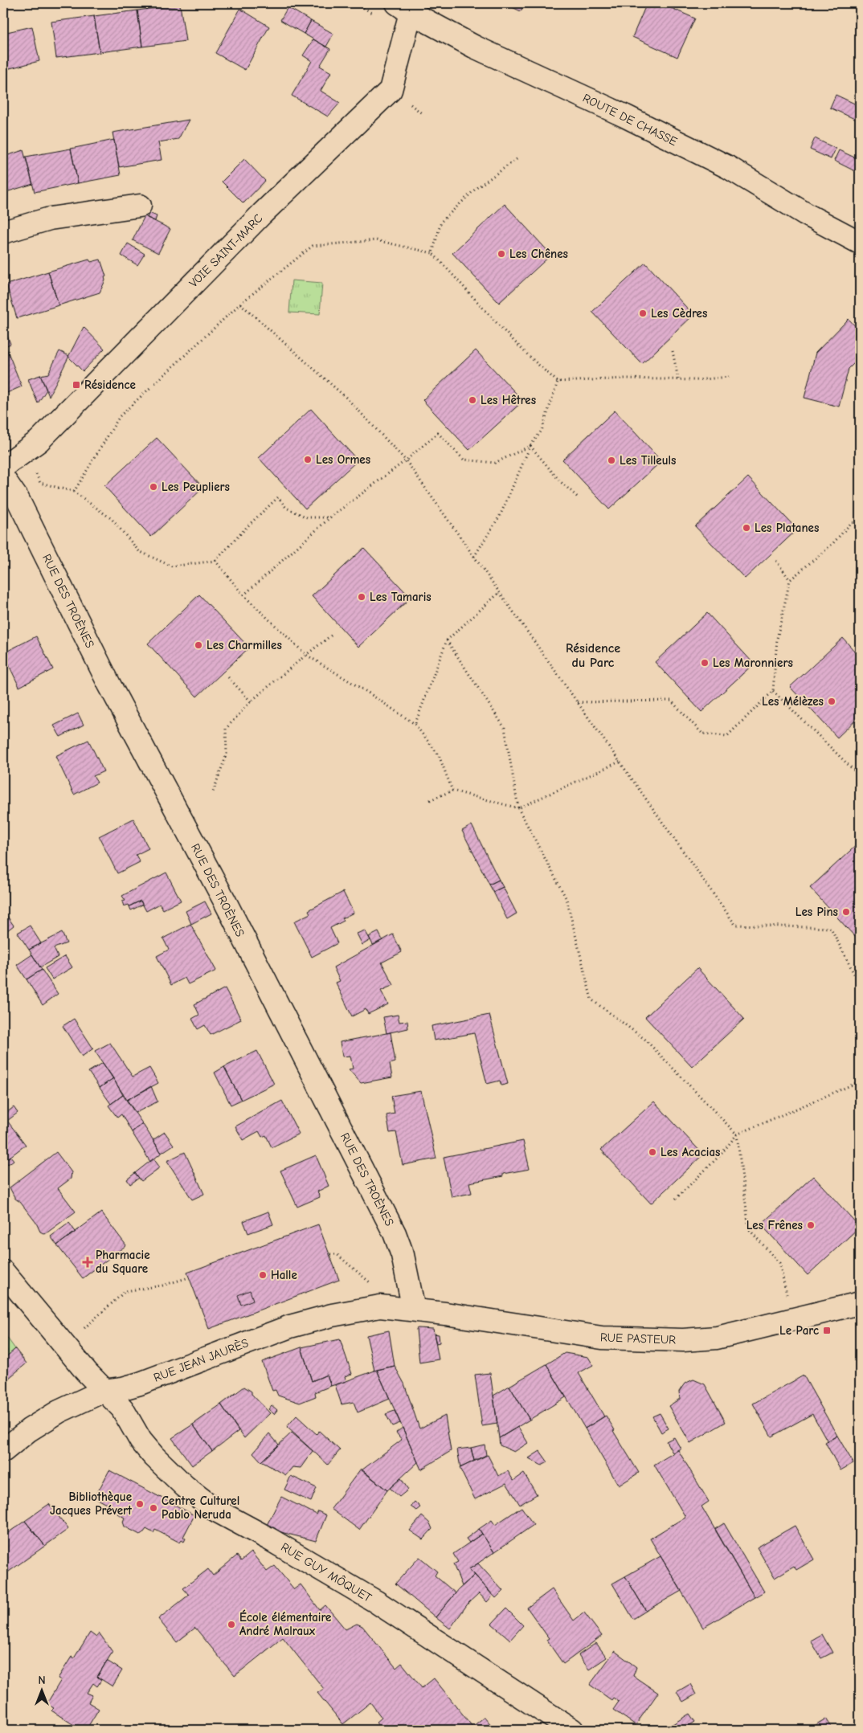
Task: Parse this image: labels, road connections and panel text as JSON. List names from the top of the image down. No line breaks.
{"streets":{"street":["ROUTE DE CHASSE","VOIE SAINT-MARC","RUE DES TROÈNES","RUE PASTEUR","RUE JEAN JAURÈS","RUE GUY MÔQUET"]},"crossings":[["ROUTE DE CHASSE","VOIE SAINT-MARC"],["RUE DES TROÈNES","RUE PASTEUR"],["RUE DES TROÈNES","RUE JEAN JAURÈS"],["RUE PASTEUR","RUE JEAN JAURÈS"],["RUE JEAN JAURÈS","RUE GUY MÔQUET"]],"districts":["Résidence du Parc"],"places":{"other":["Les Chênes","Les Cèdres","Les Hêtres","Les Ormes","Les Tilleuls","Les Peupliers","Les Platanes","Les Tamaris","Les Charmilles","Les Maronniers","Les Mélèzes","Les Pins","Les Acacias","Les Frênes","Halle","Bibliothèque Jacques Prévert","Centre Culturel Pablo Neruda","École élémentaire André Malraux"],"transit":["Résidence","Le Parc"],"health":["Pharmacie du Square"]},"north":"top"}
